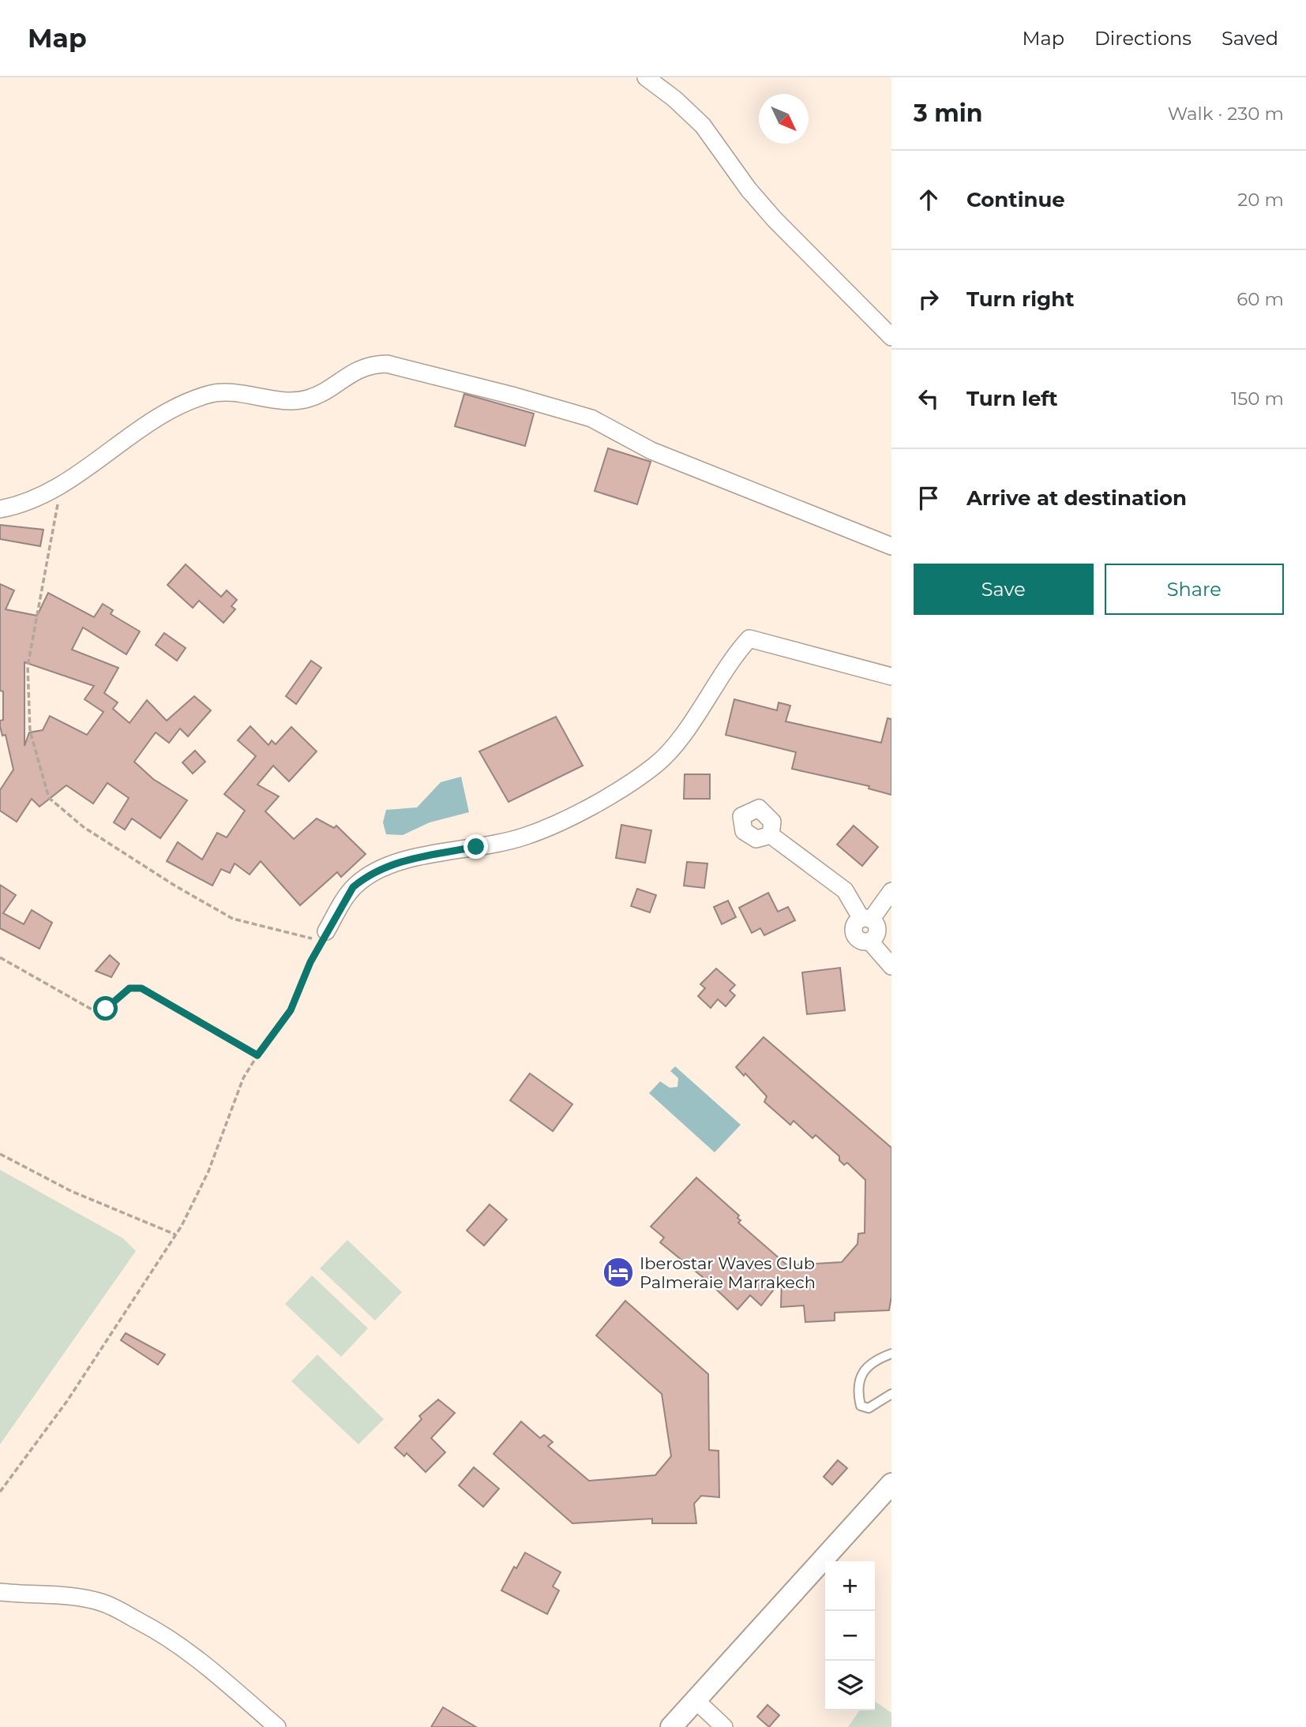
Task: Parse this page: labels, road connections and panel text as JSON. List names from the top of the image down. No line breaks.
{"places":{"hotel":["Iberostar Waves Club Palmeraie Marrakech"]},"north":"bottom right","page":{"header":"Map","nav":["Map","Directions","Saved"],"heading":["3 min","Walk · 230 m"],"list":[["Continue","20 m"],["Turn right","60 m"],["Turn left","150 m"],"Arrive at destination"],"buttons":["Save","Share"],"map_buttons":["+","−"]}}
